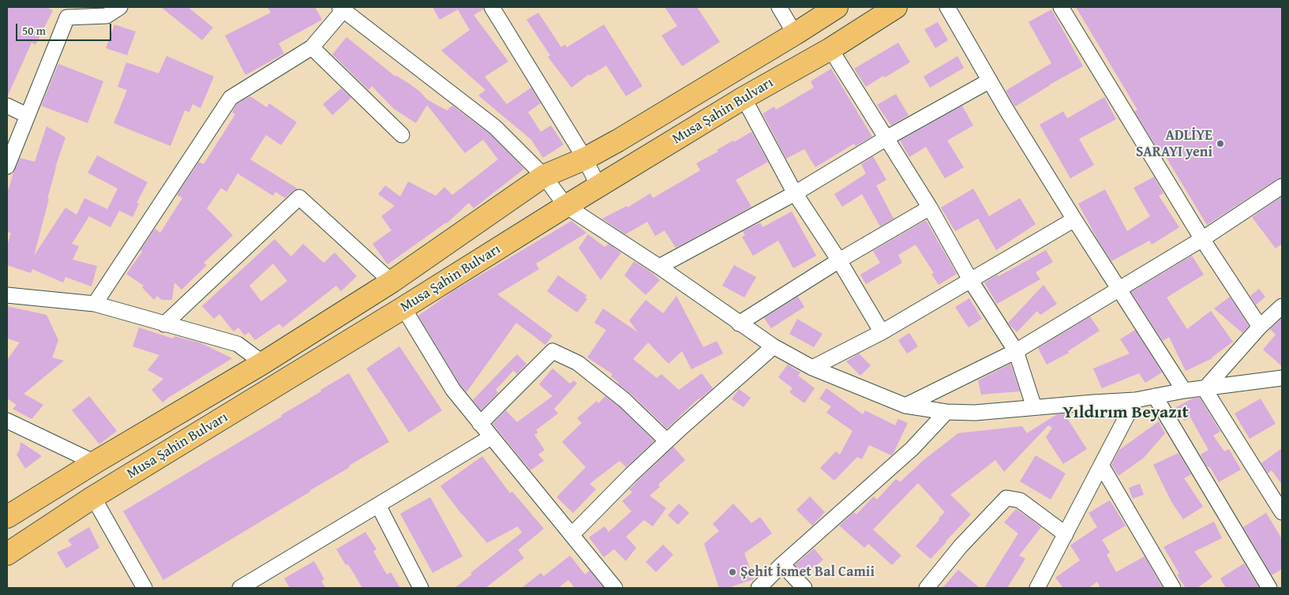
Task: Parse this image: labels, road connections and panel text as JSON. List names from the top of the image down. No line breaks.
{"streets":{"main road":["Musa Şahin Bulvarı"]},"districts":["Yıldırım Beyazıt"],"places":["ADLİYE SARAYI yeni","Şehit İsmet Bal Camii"],"scale_bar":"50 m"}
